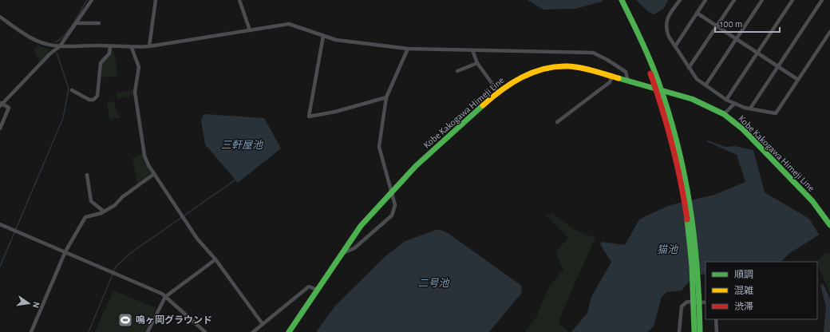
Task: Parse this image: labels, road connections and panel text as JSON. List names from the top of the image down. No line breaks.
{"streets":{"main road":["Kobe Kakogawa Himeji Line"]},"water":["三軒屋池","猫池","二号池"],"places":{"sports":["鳴ヶ岡グラウンド"]},"legend":["順調","混雑","渋滞"],"scale_bar":"100 m","north":"right"}
